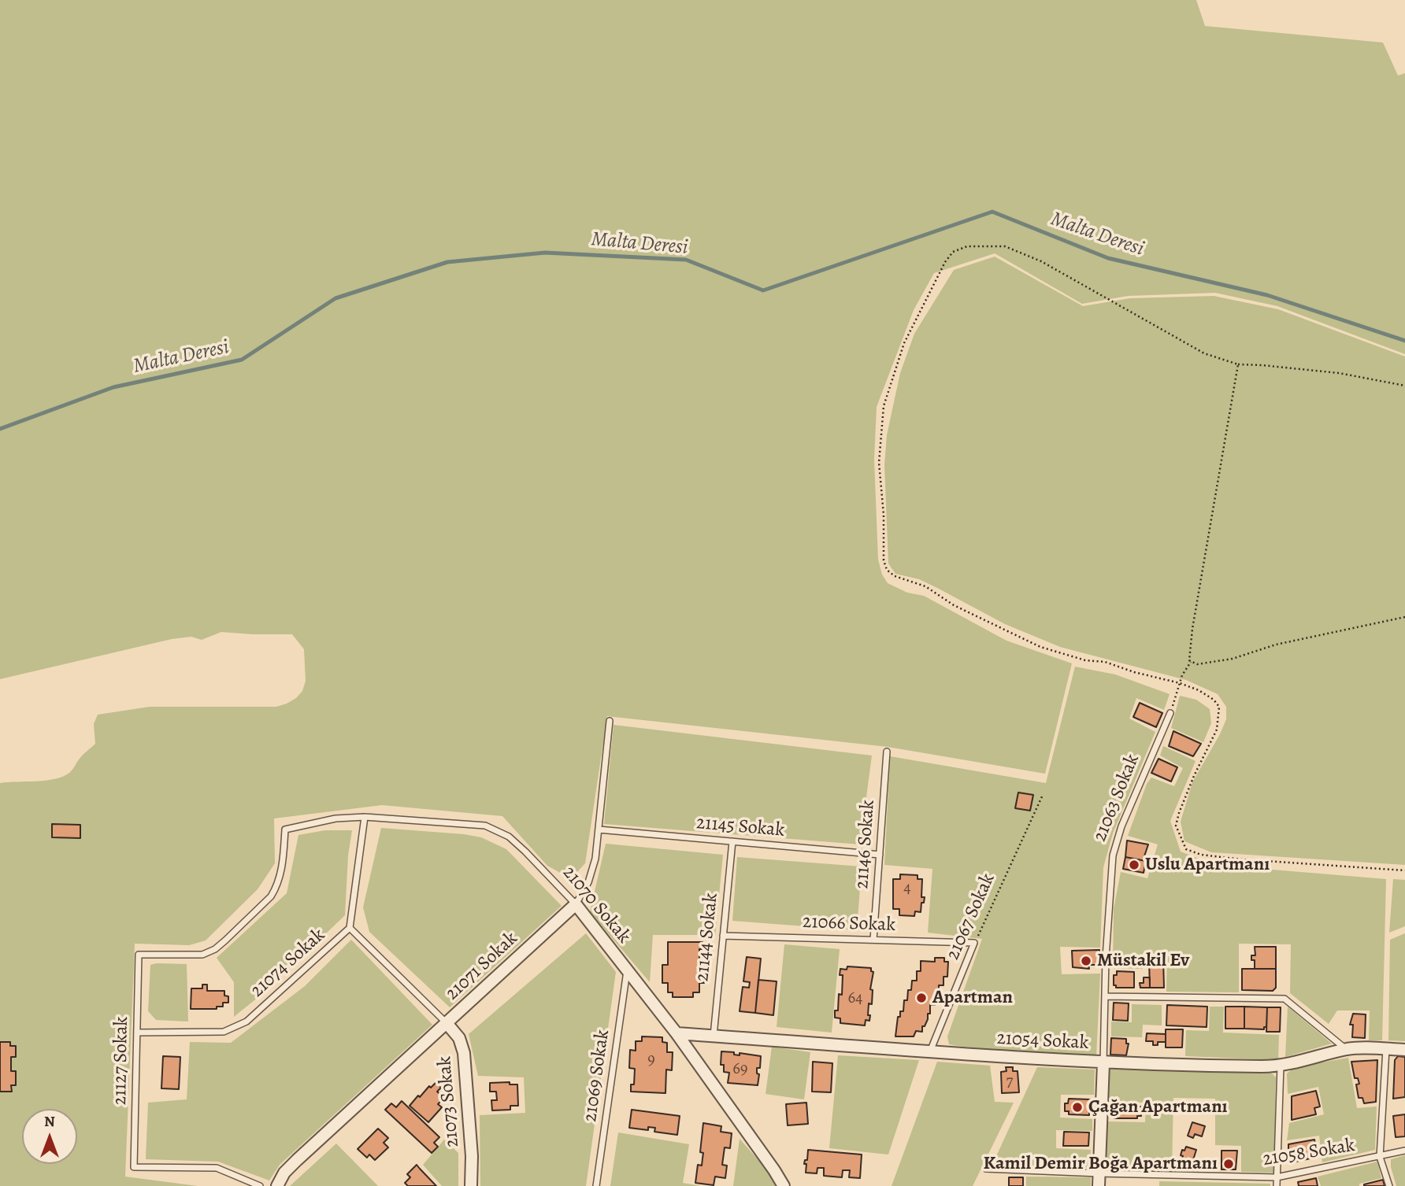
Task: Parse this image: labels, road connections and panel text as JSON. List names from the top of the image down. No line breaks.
{"streets":{"street":["21063 Sokak","21070 Sokak","21071 Sokak","21054 Sokak","21073 Sokak"],"lane":["21145 Sokak","21146 Sokak","21067 Sokak","21066 Sokak","21144 Sokak","21074 Sokak","21127 Sokak","21069 Sokak","21058 Sokak"]},"crossings":[["21063 Sokak","21054 Sokak"],["21063 Sokak","21058 Sokak"],["21145 Sokak","21146 Sokak"],["21145 Sokak","21144 Sokak"],["21145 Sokak","21071 Sokak"],["21146 Sokak","21066 Sokak"],["21070 Sokak","21074 Sokak"],["21070 Sokak","21071 Sokak"],["21070 Sokak","21054 Sokak"],["21070 Sokak","21127 Sokak"],["21070 Sokak","21069 Sokak"],["21067 Sokak","21066 Sokak"],["21067 Sokak","21054 Sokak"],["21066 Sokak","21144 Sokak"],["21144 Sokak","21054 Sokak"],["21074 Sokak","21127 Sokak"],["21074 Sokak","21073 Sokak"],["21071 Sokak","21073 Sokak"]],"water":["Malta Deresi"],"places":["Uslu Apartmanı","Müstakil Ev","Apartman","Çağan Apartmanı","Kamil Demir Boğa Apartmanı"],"house_numbers":["4","64","9","69","7"],"north":"top"}
